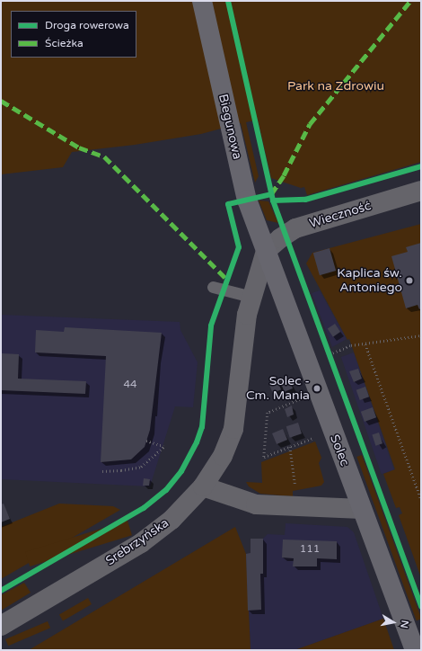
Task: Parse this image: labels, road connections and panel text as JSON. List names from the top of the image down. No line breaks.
{"streets":{"main road":["Biegunowa","Solec"],"street":["Wieczność","Srebrzyńska"]},"crossings":[["Biegunowa","Wieczność"],["Biegunowa","Solec"],["Biegunowa","Srebrzyńska"],["Wieczność","Solec"],["Wieczność","Srebrzyńska"],["Solec","Srebrzyńska"]],"parks":["Park na Zdrowiu"],"places":["Kaplica św. Antoniego","Solec - Cm. Mania"],"house_numbers":["44","111"],"legend":["Droga rowerowa","Ścieżka"],"north":"right"}
